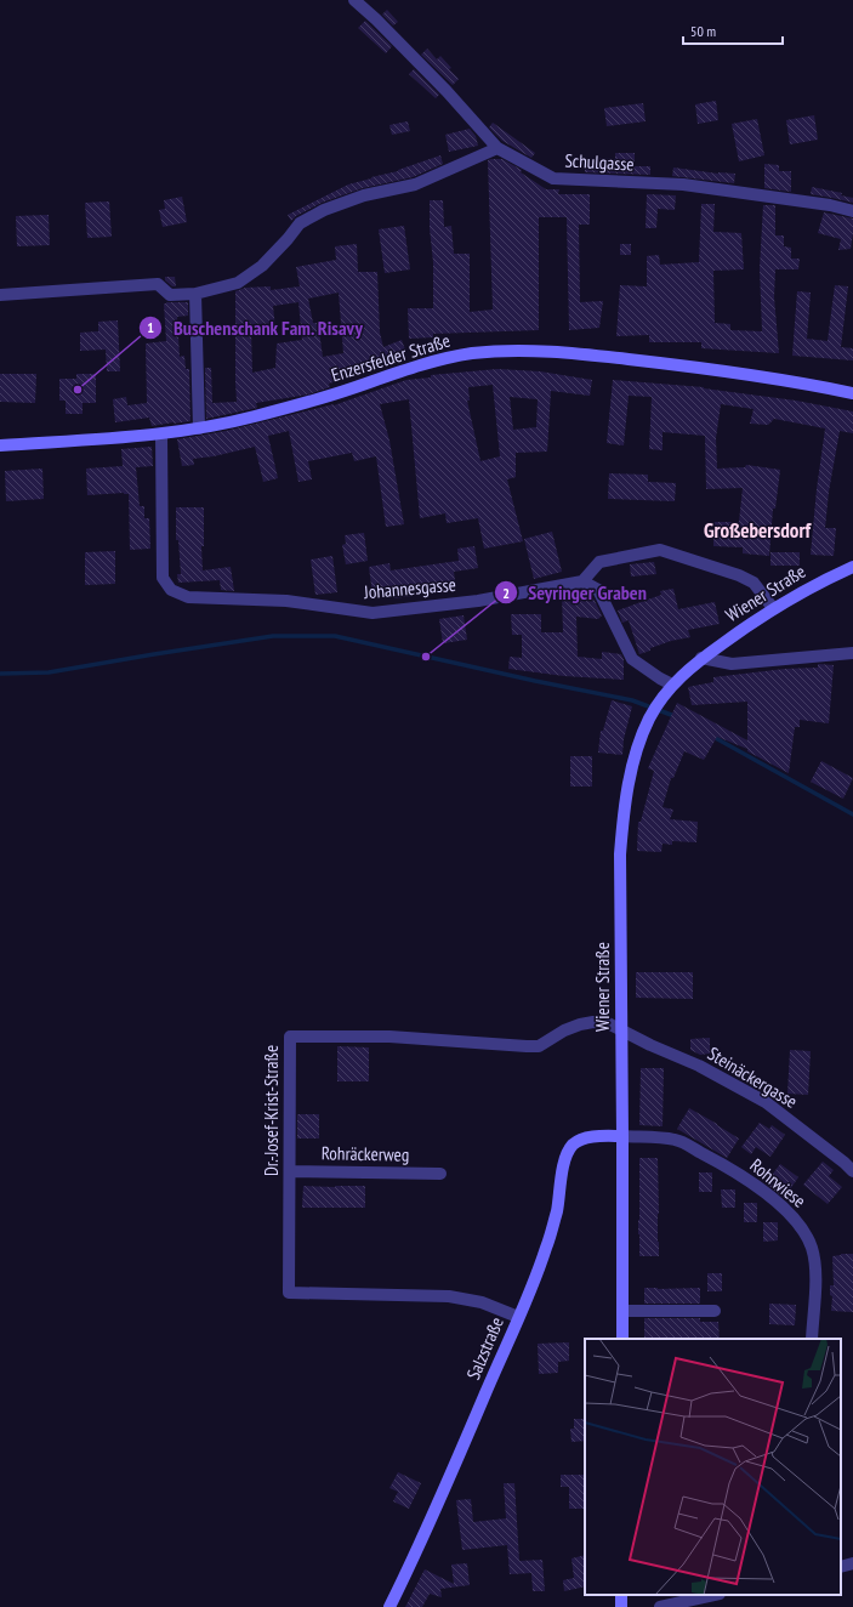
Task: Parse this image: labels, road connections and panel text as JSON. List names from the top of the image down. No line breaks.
{"streets":{"street":["Schulgasse","Enzersfelder Straße","Johannesgasse","Wiener Straße","Steinäckergasse","Dr.-Josef-Krist-Straße","Rohräckerweg","Rohrwiese","Salzstraße"]},"crossings":[["Enzersfelder Straße","Johannesgasse"],["Wiener Straße","Steinäckergasse"],["Wiener Straße","Dr.-Josef-Krist-Straße"],["Wiener Straße","Rohrwiese"],["Wiener Straße","Salzstraße"],["Steinäckergasse","Dr.-Josef-Krist-Straße"],["Dr.-Josef-Krist-Straße","Rohräckerweg"],["Dr.-Josef-Krist-Straße","Salzstraße"],["Rohrwiese","Salzstraße"]],"districts":["Großebersdorf"],"places":["Buschenschank Fam. Risavy","Seyringer Graben"],"scale_bar":"50 m"}
